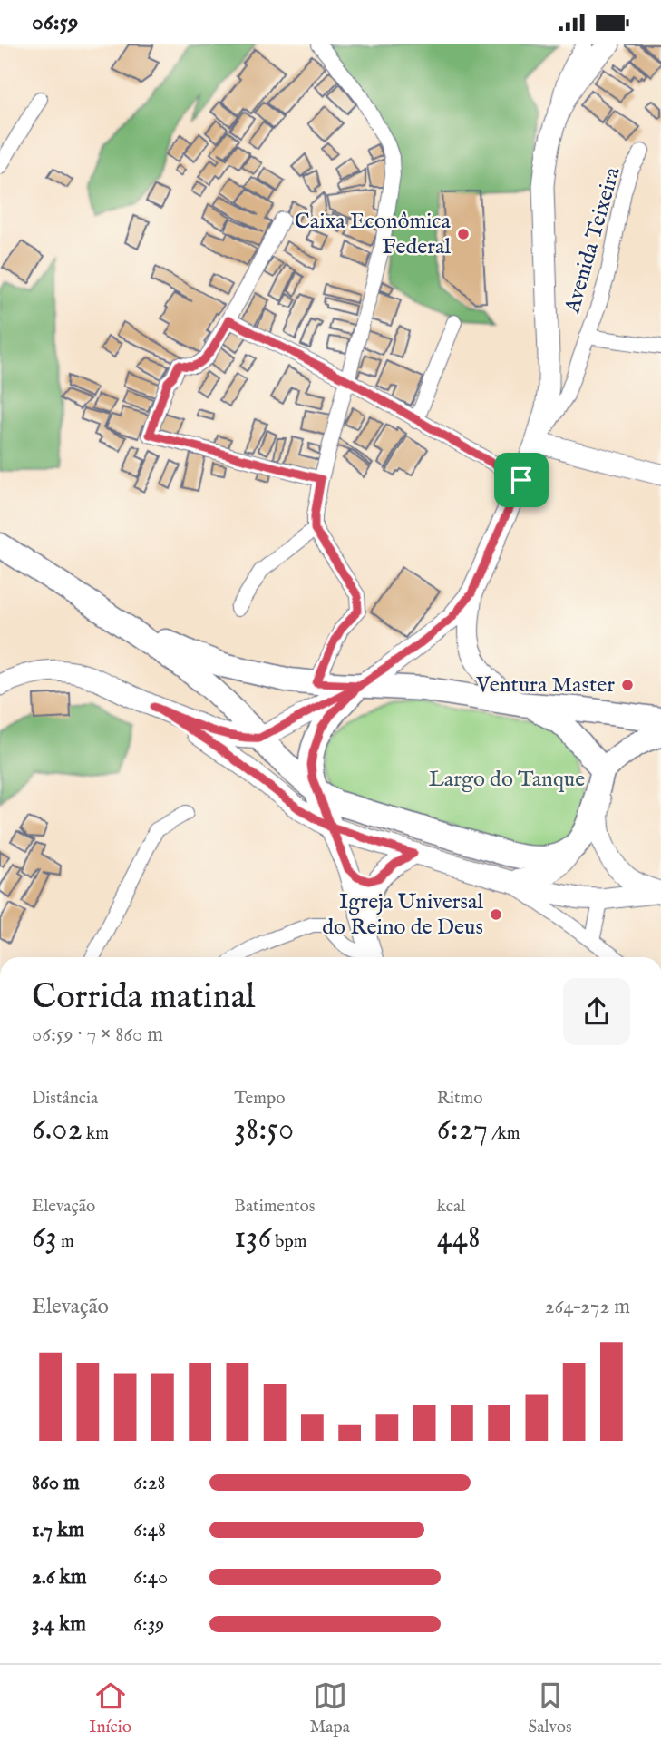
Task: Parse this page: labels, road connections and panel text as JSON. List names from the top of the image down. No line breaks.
{"streets":{"street":["Avenida Teixeira"]},"parks":["Largo do Tanque"],"places":["Caixa Econômica Federal","Ventura Master","Igreja Universal do Reino de Deus"],"page":{"status":"06:59","heading":["Corrida matinal","06:59 · 7 × 860 m"],"stats":[["Distância","6.02 km"],["Tempo","38:50"],["Ritmo","6:27 /km"],["Elevação","63 m"],["Batimentos","136 bpm"],["kcal","448"]],"chart":["Elevação","264–272 m"],"list":[{"name":"860 m","note":"6:28"},{"name":"1.7 km","note":"6:48"},{"name":"2.6 km","note":"6:40"},{"name":"3.4 km","note":"6:39"}],"tabs":["Início","Mapa","Salvos"]}}
